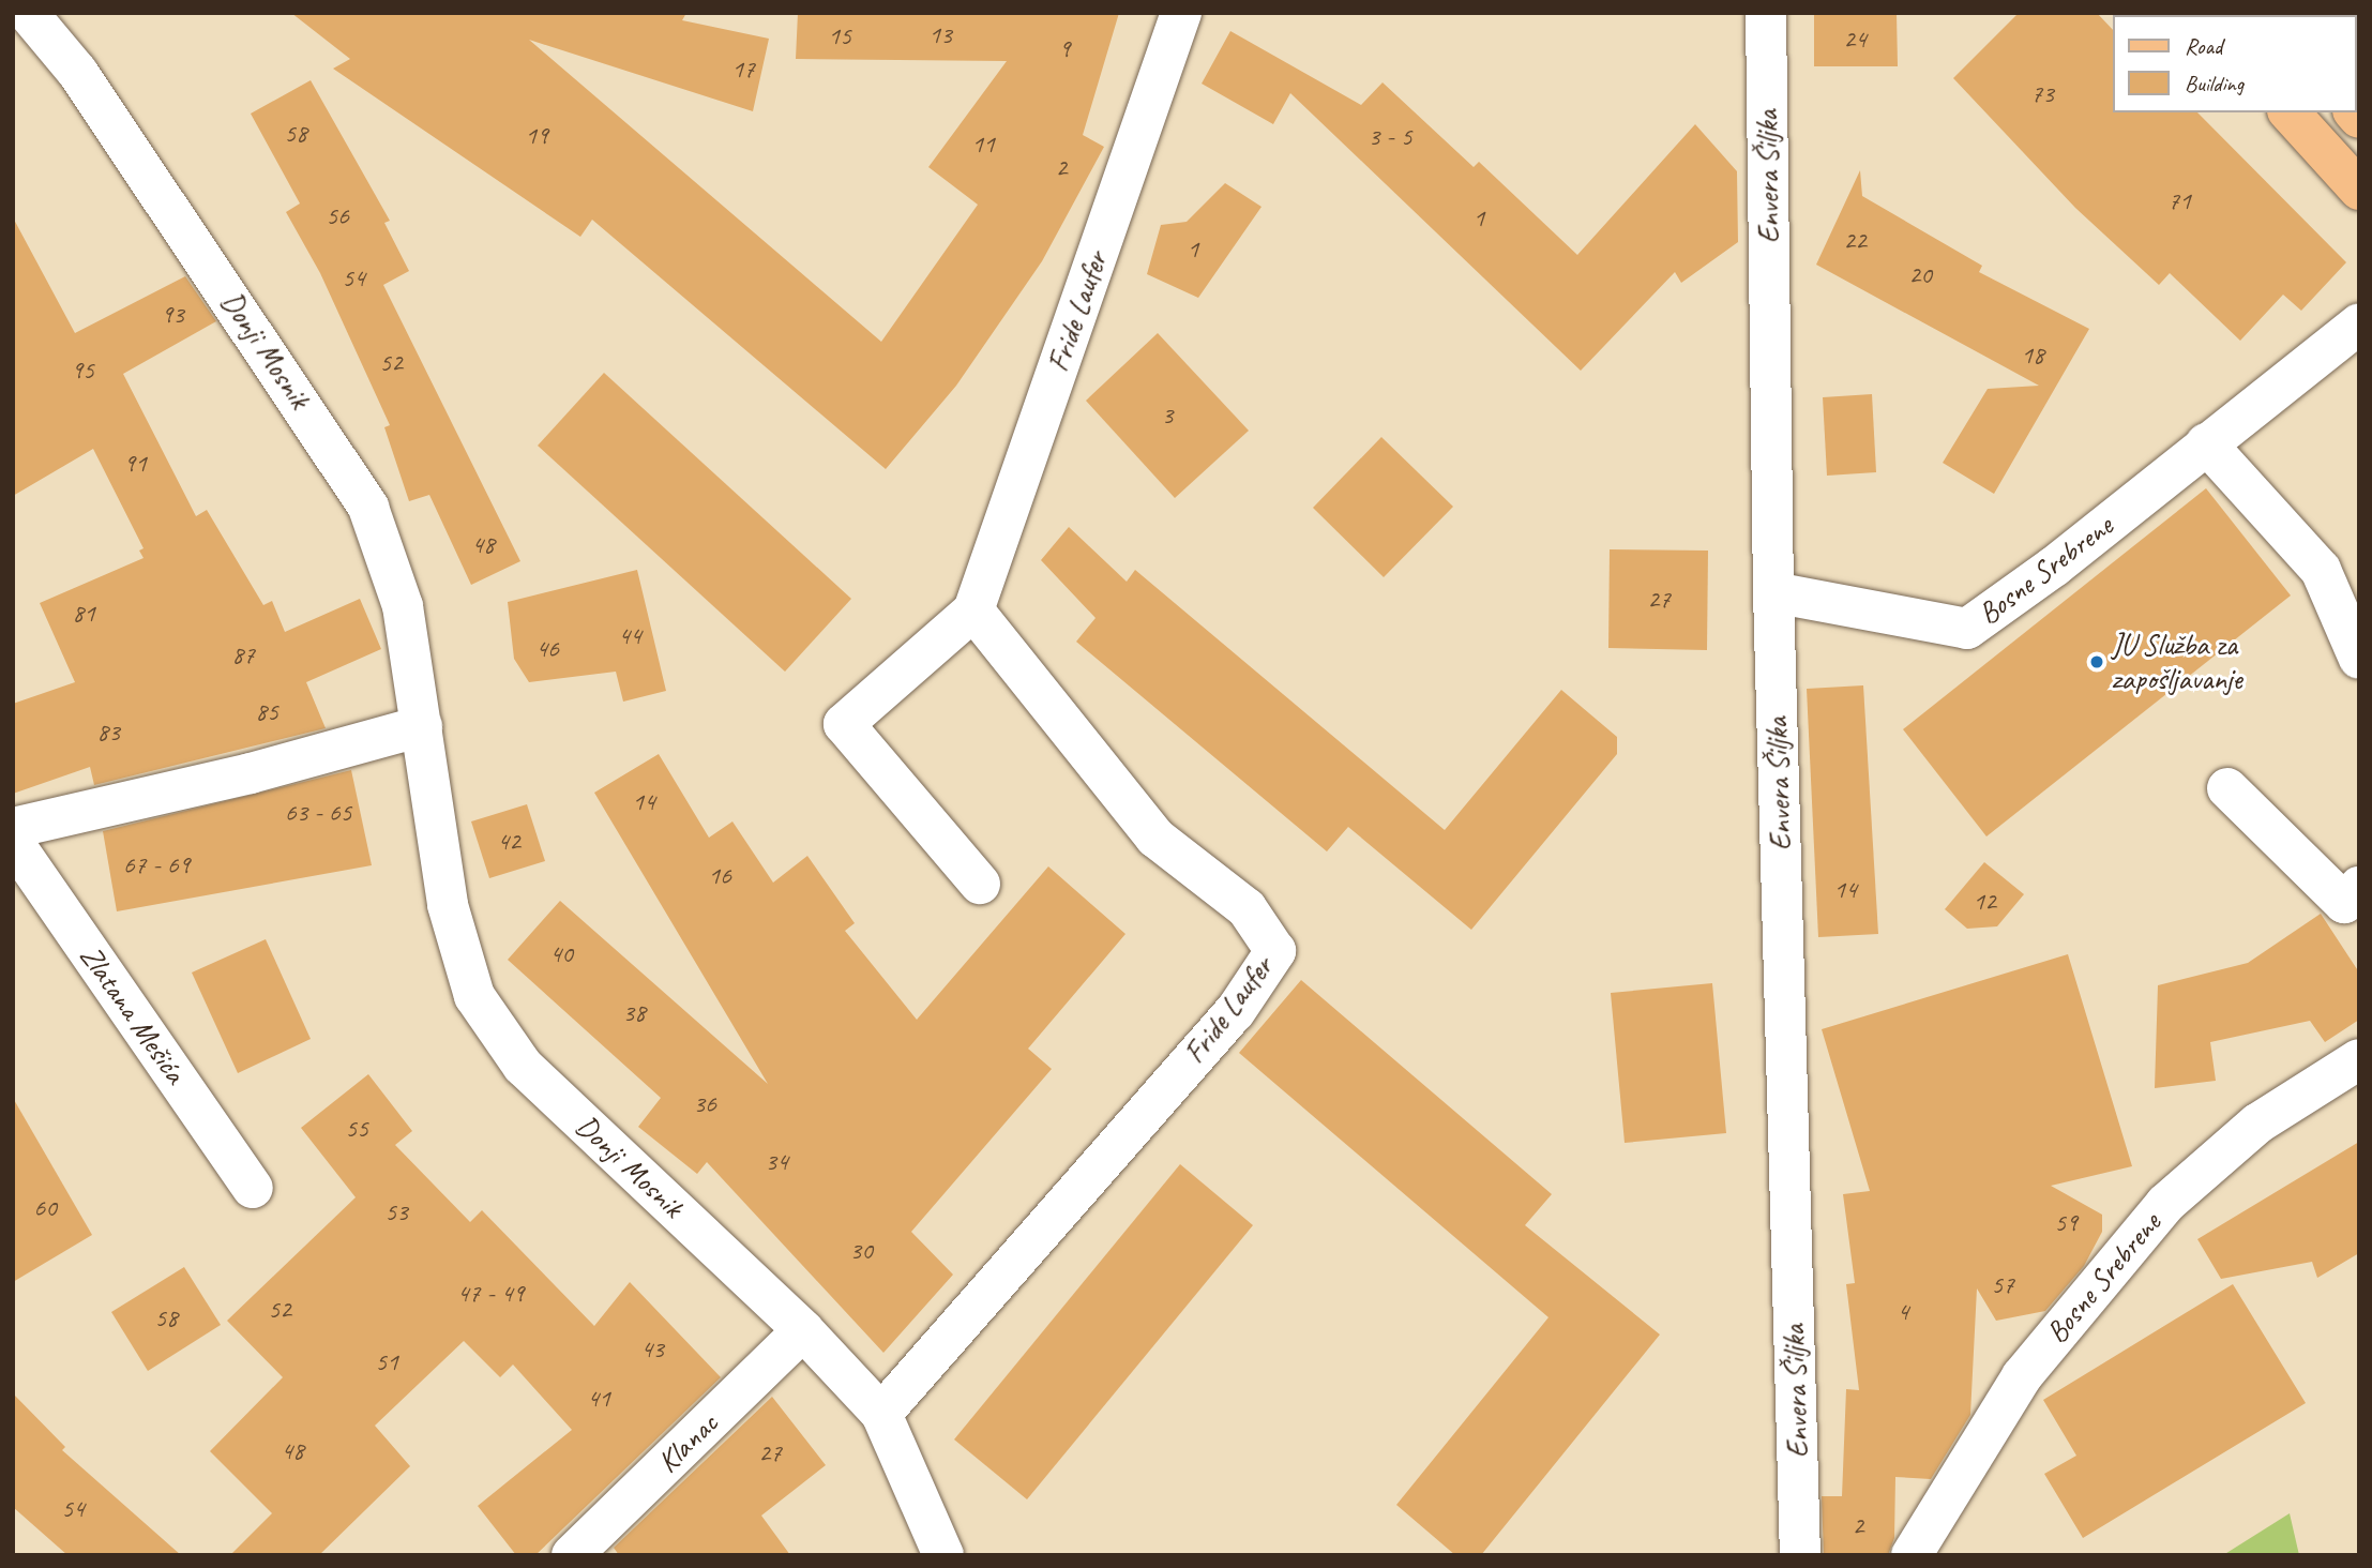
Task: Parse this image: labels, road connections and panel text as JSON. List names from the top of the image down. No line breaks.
{"streets":{"street":["Envera Šiljka","Fride Laufer","Donji Mosnik","Bosne Srebrene","Zlatana Mešića","Klanac"]},"crossings":[["Envera Šiljka","Bosne Srebrene"],["Fride Laufer","Donji Mosnik"],["Donji Mosnik","Klanac"]],"places":["JU Služba za zapošljavanje"],"house_numbers":["13","15","24","9","17","73","58","19","3 - 5","11","2","71","56","1","22","1","20","54","93","18","52","95","3","91","48","27","81","44","46","87","85","83","14","63 - 65","42","67 - 69","16","14","12","40","38","36","55","34","60","53","59","30","57","47 - 49","52","4","58","43","51","41","48","27","54","2"],"legend":["Road","Building"]}
